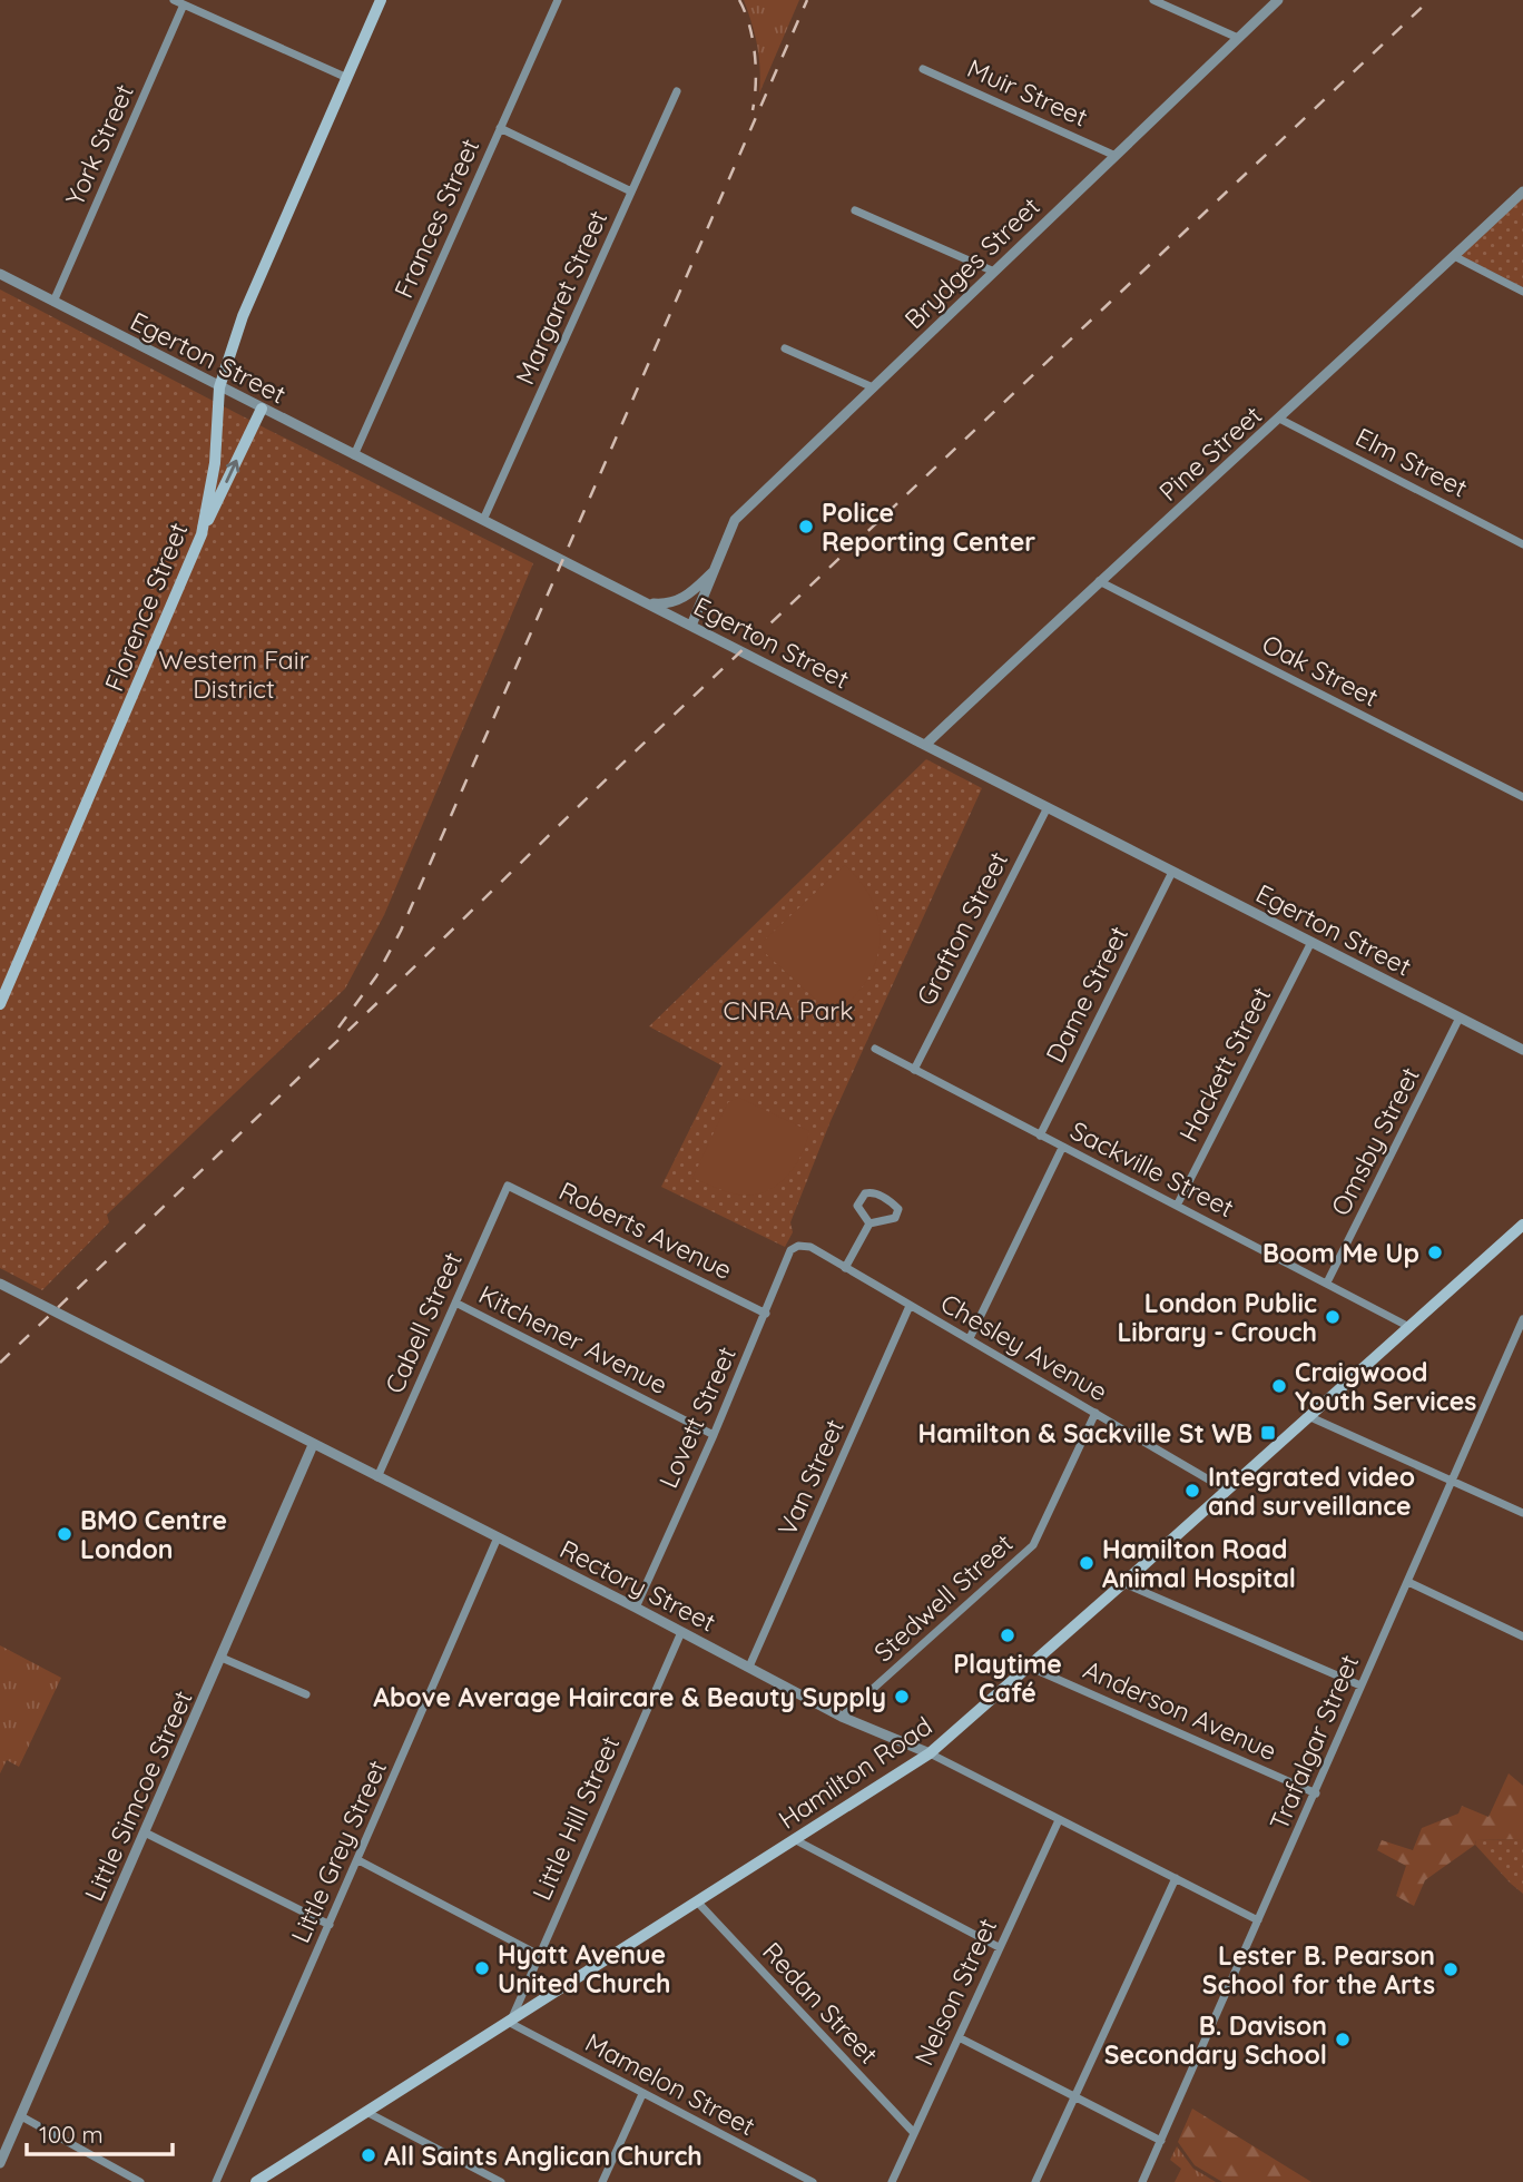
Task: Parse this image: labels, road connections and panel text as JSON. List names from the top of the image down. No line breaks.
{"streets":{"main road":["Florence Street","Hamilton Road"],"street":["Muir Street","York Street","Frances Street","Brydges Street","Margaret Street","Egerton Street","Pine Street","Elm Street","Oak Street","Grafton Street","Dame Street","Hackett Street","Omsby Street","Sackville Street","Roberts Avenue","Cabell Street","Kitchener Avenue","Chesley Avenue","Lovett Street","Van Street","Rectory Street","Stedwell Street","Anderson Avenue","Trafalgar Street","Little Simcoe Street","Little Hill Street","Little Grey Street","Nelson Street","Redan Street","Mamelon Street"]},"crossings":[["Muir Street","Brydges Street"],["York Street","Egerton Street"],["Frances Street","Egerton Street"],["Brydges Street","Egerton Street"],["Margaret Street","Egerton Street"],["Egerton Street","Pine Street"],["Egerton Street","Florence Street"],["Egerton Street","Grafton Street"],["Egerton Street","Dame Street"],["Egerton Street","Hackett Street"],["Egerton Street","Omsby Street"],["Pine Street","Elm Street"],["Pine Street","Oak Street"],["Grafton Street","Sackville Street"],["Dame Street","Sackville Street"],["Hackett Street","Sackville Street"],["Omsby Street","Sackville Street"],["Sackville Street","Hamilton Road"],["Roberts Avenue","Cabell Street"],["Roberts Avenue","Lovett Street"],["Cabell Street","Kitchener Avenue"],["Cabell Street","Rectory Street"],["Kitchener Avenue","Lovett Street"],["Chesley Avenue","Lovett Street"],["Chesley Avenue","Van Street"],["Chesley Avenue","Stedwell Street"],["Chesley Avenue","Hamilton Road"],["Lovett Street","Rectory Street"],["Van Street","Rectory Street"],["Rectory Street","Stedwell Street"],["Rectory Street","Trafalgar Street"],["Rectory Street","Hamilton Road"],["Rectory Street","Little Simcoe Street"],["Rectory Street","Little Hill Street"],["Rectory Street","Little Grey Street"],["Rectory Street","Nelson Street"],["Anderson Avenue","Trafalgar Street"],["Anderson Avenue","Hamilton Road"],["Hamilton Road","Little Hill Street"],["Hamilton Road","Redan Street"],["Hamilton Road","Mamelon Street"],["Little Hill Street","Mamelon Street"],["Nelson Street","Redan Street"]],"parks":["Western Fair District","CNRA Park"],"places":{"other":["Police Reporting Center","Boom Me Up","London Public Library - Crouch","Craigwood Youth Services","Integrated video and surveillance","BMO Centre London","Hamilton Road Animal Hospital","Playtime Café","Above Average Haircare & Beauty Supply","Hyatt Avenue United Church","Lester B. Pearson School for the Arts","B. Davison Secondary School","All Saints Anglican Church"],"transit":["Hamilton & Sackville St WB"]},"scale_bar":"100 m"}
